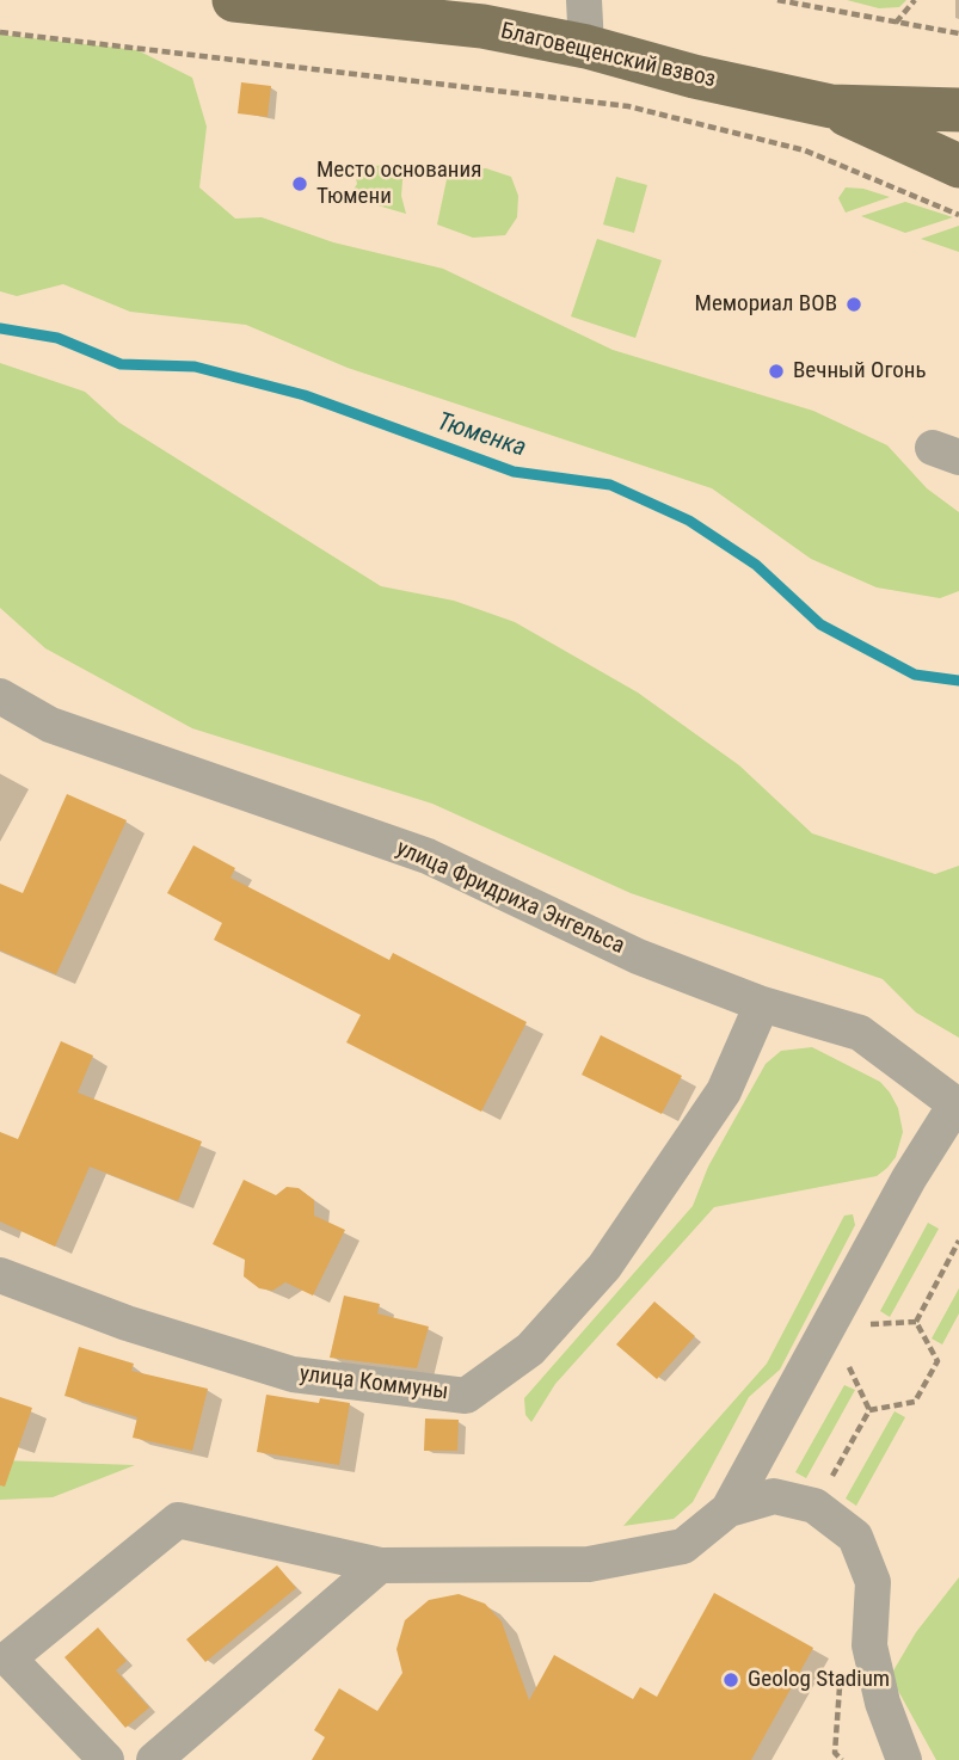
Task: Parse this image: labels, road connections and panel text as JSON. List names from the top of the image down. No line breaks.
{"streets":{"main road":["Благовещенский взвоз"],"street":["улица Фридриха Энгельса","улица Коммуны"]},"crossings":[["улица Фридриха Энгельса","улица Коммуны"]],"water":["Тюменка"],"places":["Место основания Тюмени","Мемориал ВОВ","Вечный Огонь","Geolog Stadium"]}
